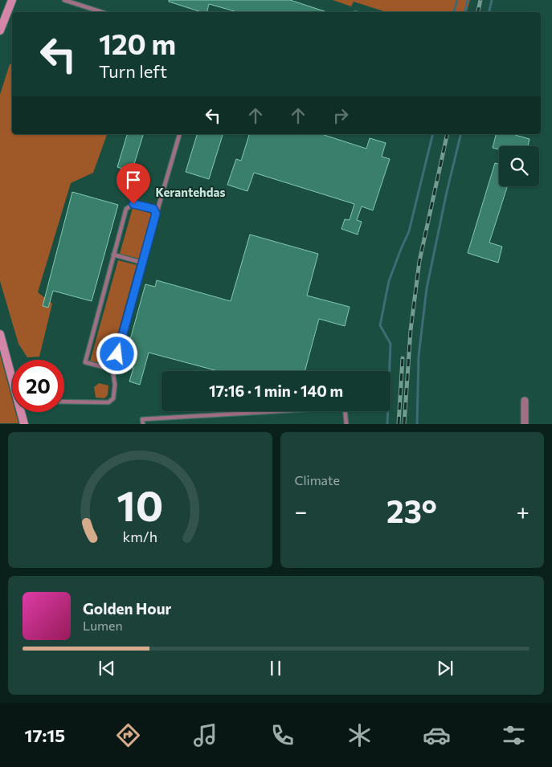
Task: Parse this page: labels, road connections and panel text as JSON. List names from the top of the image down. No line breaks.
{"districts":["Kerantehdas"],"page":{"turn":["120 m","Turn left"],"limit":"20","trip":"17:16 · 1 min · 140 m","tile":"Climate","heat":["−","23°","+"],"song":["Golden Hour","Lumen"],"tabs":"17:15","gauge":["10","km/h"]}}
